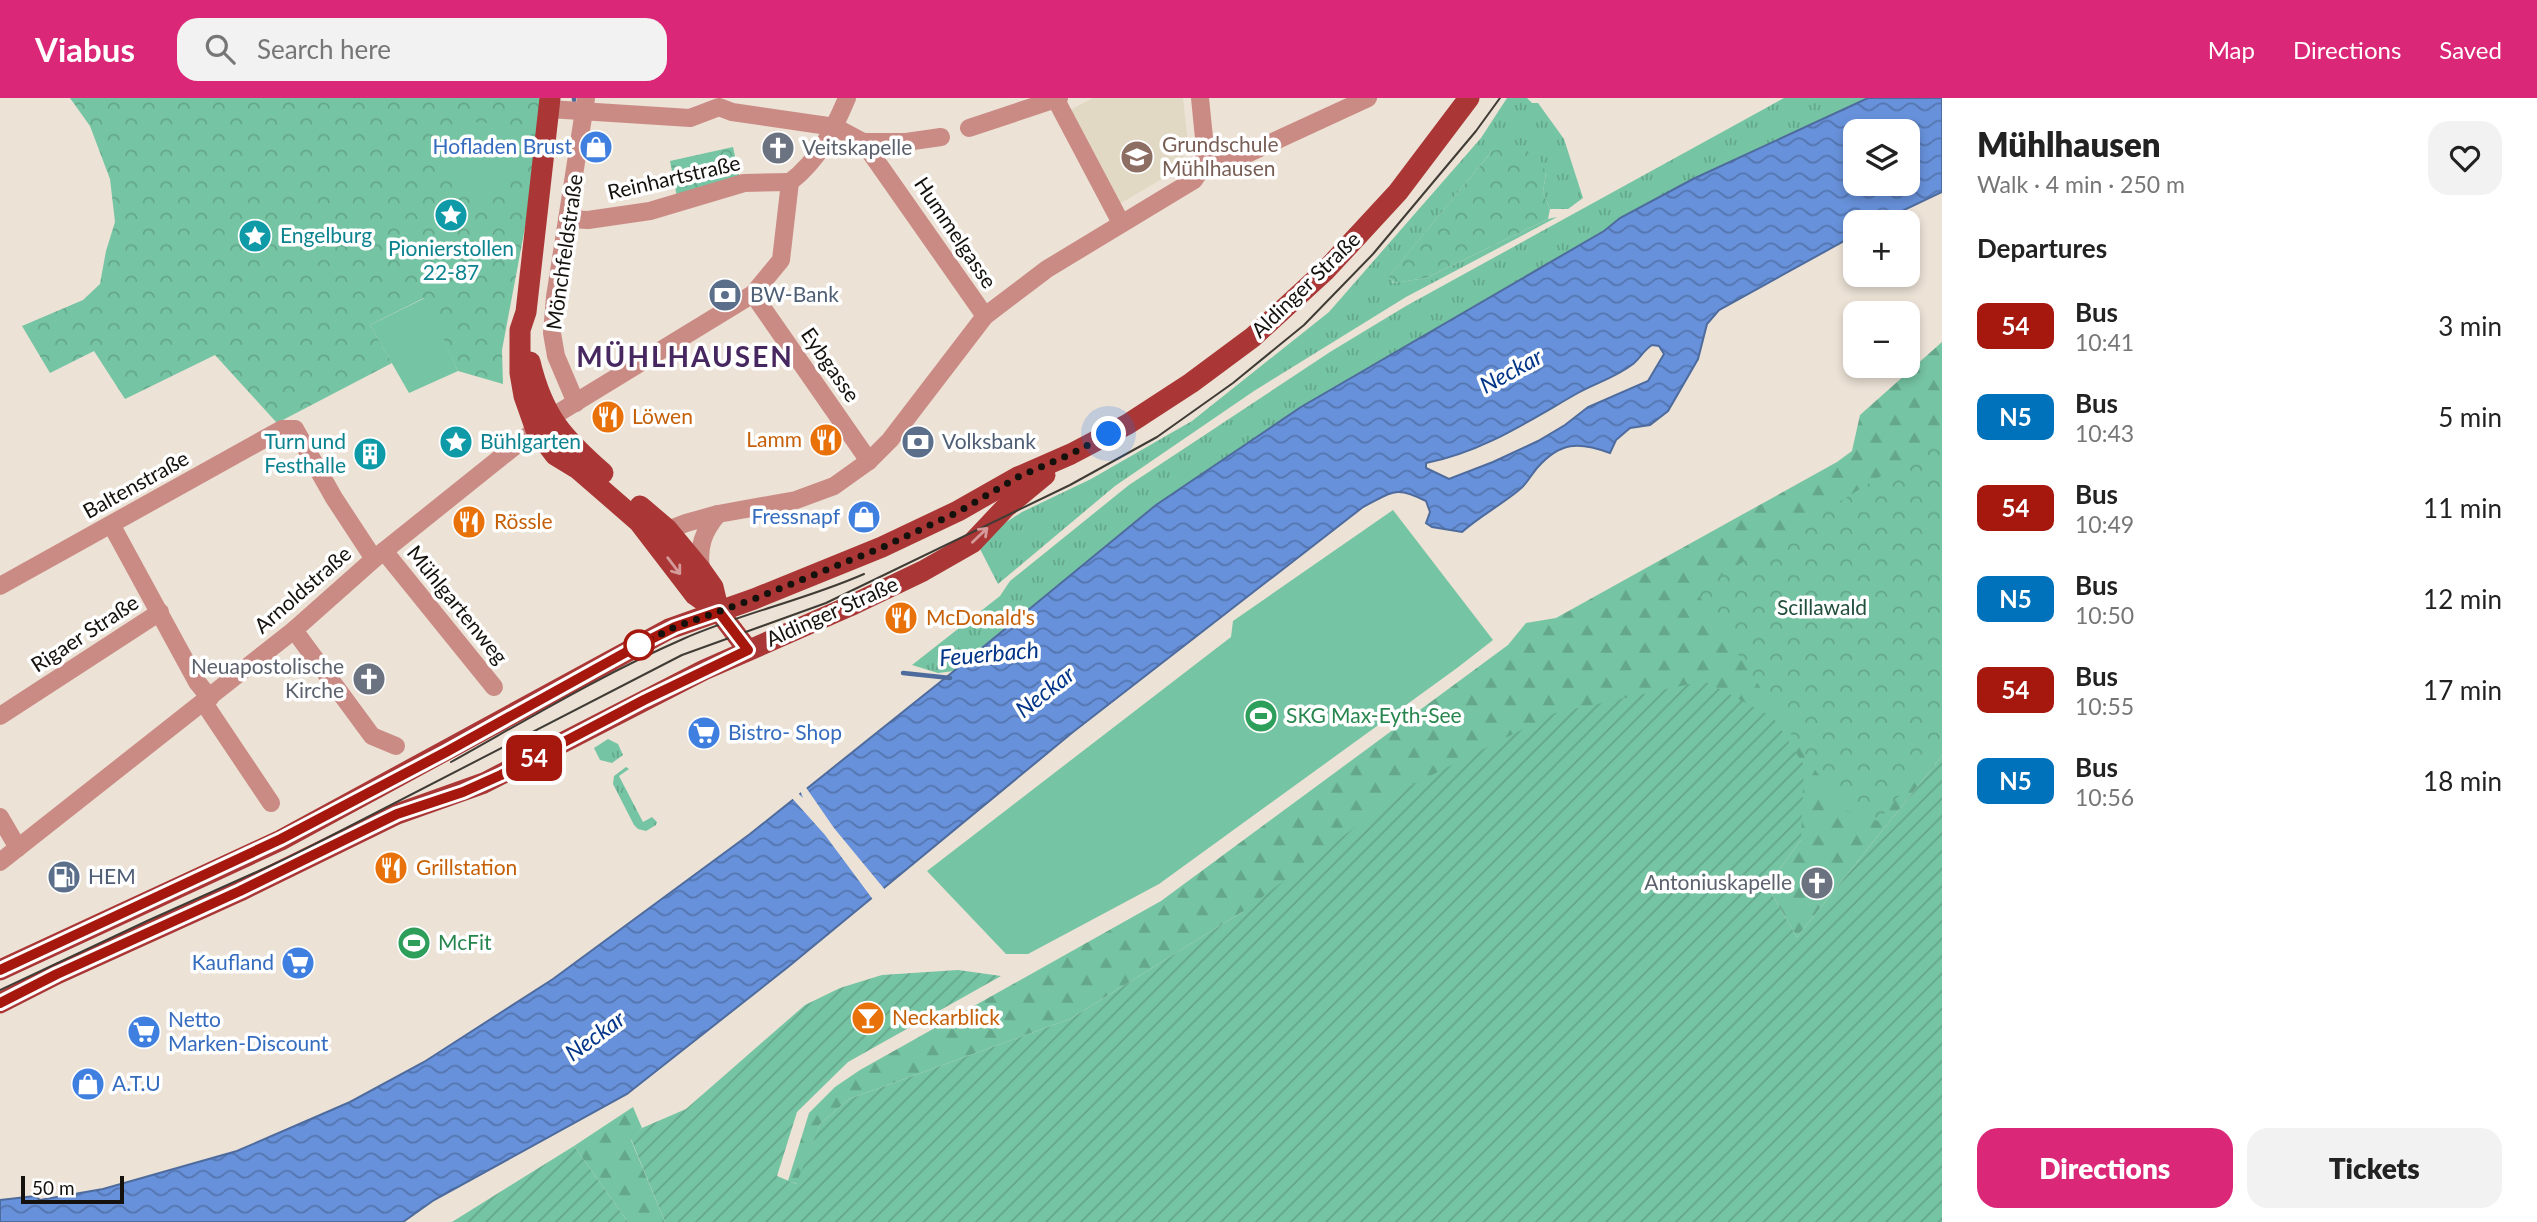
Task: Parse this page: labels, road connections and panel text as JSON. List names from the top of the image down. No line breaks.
{"streets":{"main road":["Mönchfeldstraße","Aldinger Straße"],"street":["Reinhartstraße","Hummelgasse","Eybgasse","Baltenstraße","Arnoldstraße","Mühlgartenweg","Rigaer Straße"]},"crossings":[["Reinhartstraße","Mönchfeldstraße"],["Reinhartstraße","Arnoldstraße"],["Mönchfeldstraße","Aldinger Straße"],["Mönchfeldstraße","Arnoldstraße"],["Eybgasse","Arnoldstraße"],["Baltenstraße","Mühlgartenweg"],["Arnoldstraße","Mühlgartenweg"]],"districts":["MÜHLHAUSEN"],"water":["Neckar","Feuerbach"],"parks":["Scillawald"],"places":{"shop":["Hofladen Brust","Fressnapf","A.T.U"],"church":["Veitskapelle","Neuapostolische Kirche","Antoniuskapelle"],"school or university":["Grundschule Mühlhausen"],"place":["Pionierstollen 22-87","Engelburg","Bühlgarten"],"bank":["BW-Bank","Volksbank"],"restaurant":["Löwen","Lamm","Rössle","McDonald's","Grillstation"],"building":["Turn und Festhalle"],"sports":["SKG Max-Eyth-See","McFit"],"supermarket":["Bistro- Shop","Kaufland","Netto Marken-Discount"],"fuel station":["HEM"],"bar":["Neckarblick"]},"lines":["bus line 54"],"scale_bar":"50 m","page":{"header":"Viabus","search":"Search here","nav":["Map","Directions","Saved"],"on_map":"54","heading":[["Mühlhausen","Walk · 4 min · 250 m"],"Departures"],"map_buttons":["+","−"],"list":[{"mark":"54","name":"Bus","note":"10:41","value":"3 min"},{"mark":"N5","name":"Bus","note":"10:43","value":"5 min"},{"mark":"54","name":"Bus","note":"10:49","value":"11 min"},{"mark":"N5","name":"Bus","note":"10:50","value":"12 min"},{"mark":"54","name":"Bus","note":"10:55","value":"17 min"},{"mark":"N5","name":"Bus","note":"10:56","value":"18 min"}],"buttons":["Directions","Tickets"],"scale":"50 m"}}
